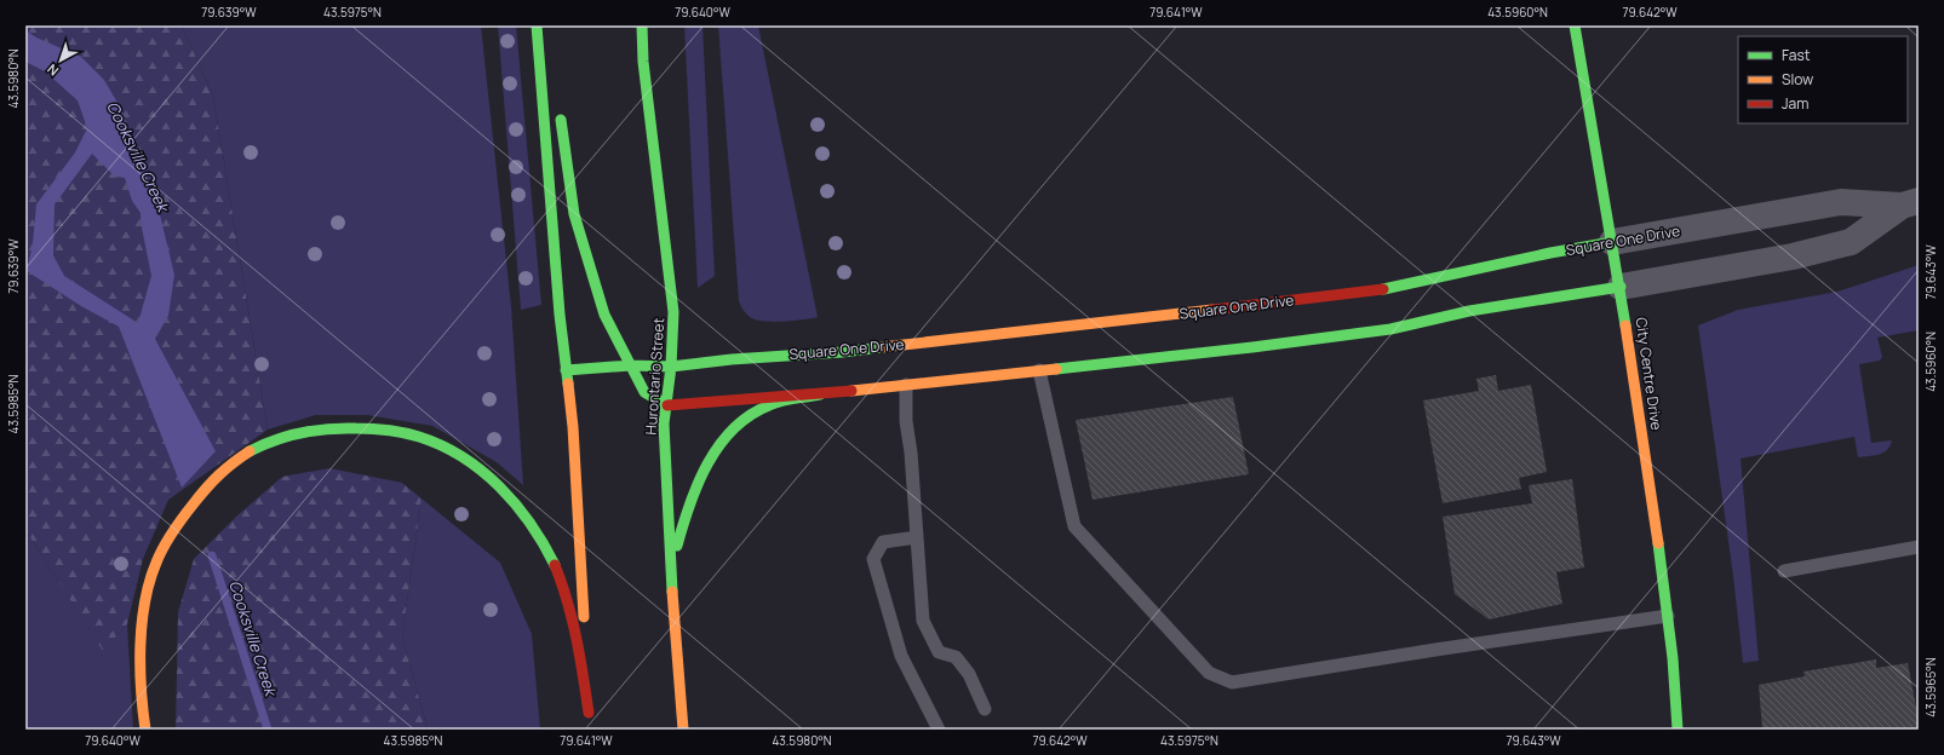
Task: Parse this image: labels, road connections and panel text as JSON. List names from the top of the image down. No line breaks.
{"streets":{"main road":["Square One Drive","City Centre Drive","Hurontario Street"]},"crossings":[["Square One Drive","City Centre Drive"],["Square One Drive","Hurontario Street"]],"water":["Cooksville Creek"],"legend":["Fast","Slow","Jam"],"north":"bottom left","coordinates":["79.639°W","43.5975°N","79.640°W","79.641°W","43.5960°N","79.642°W","43.5980°N","79.643°W","43.5985°N","43.5965°N"]}
